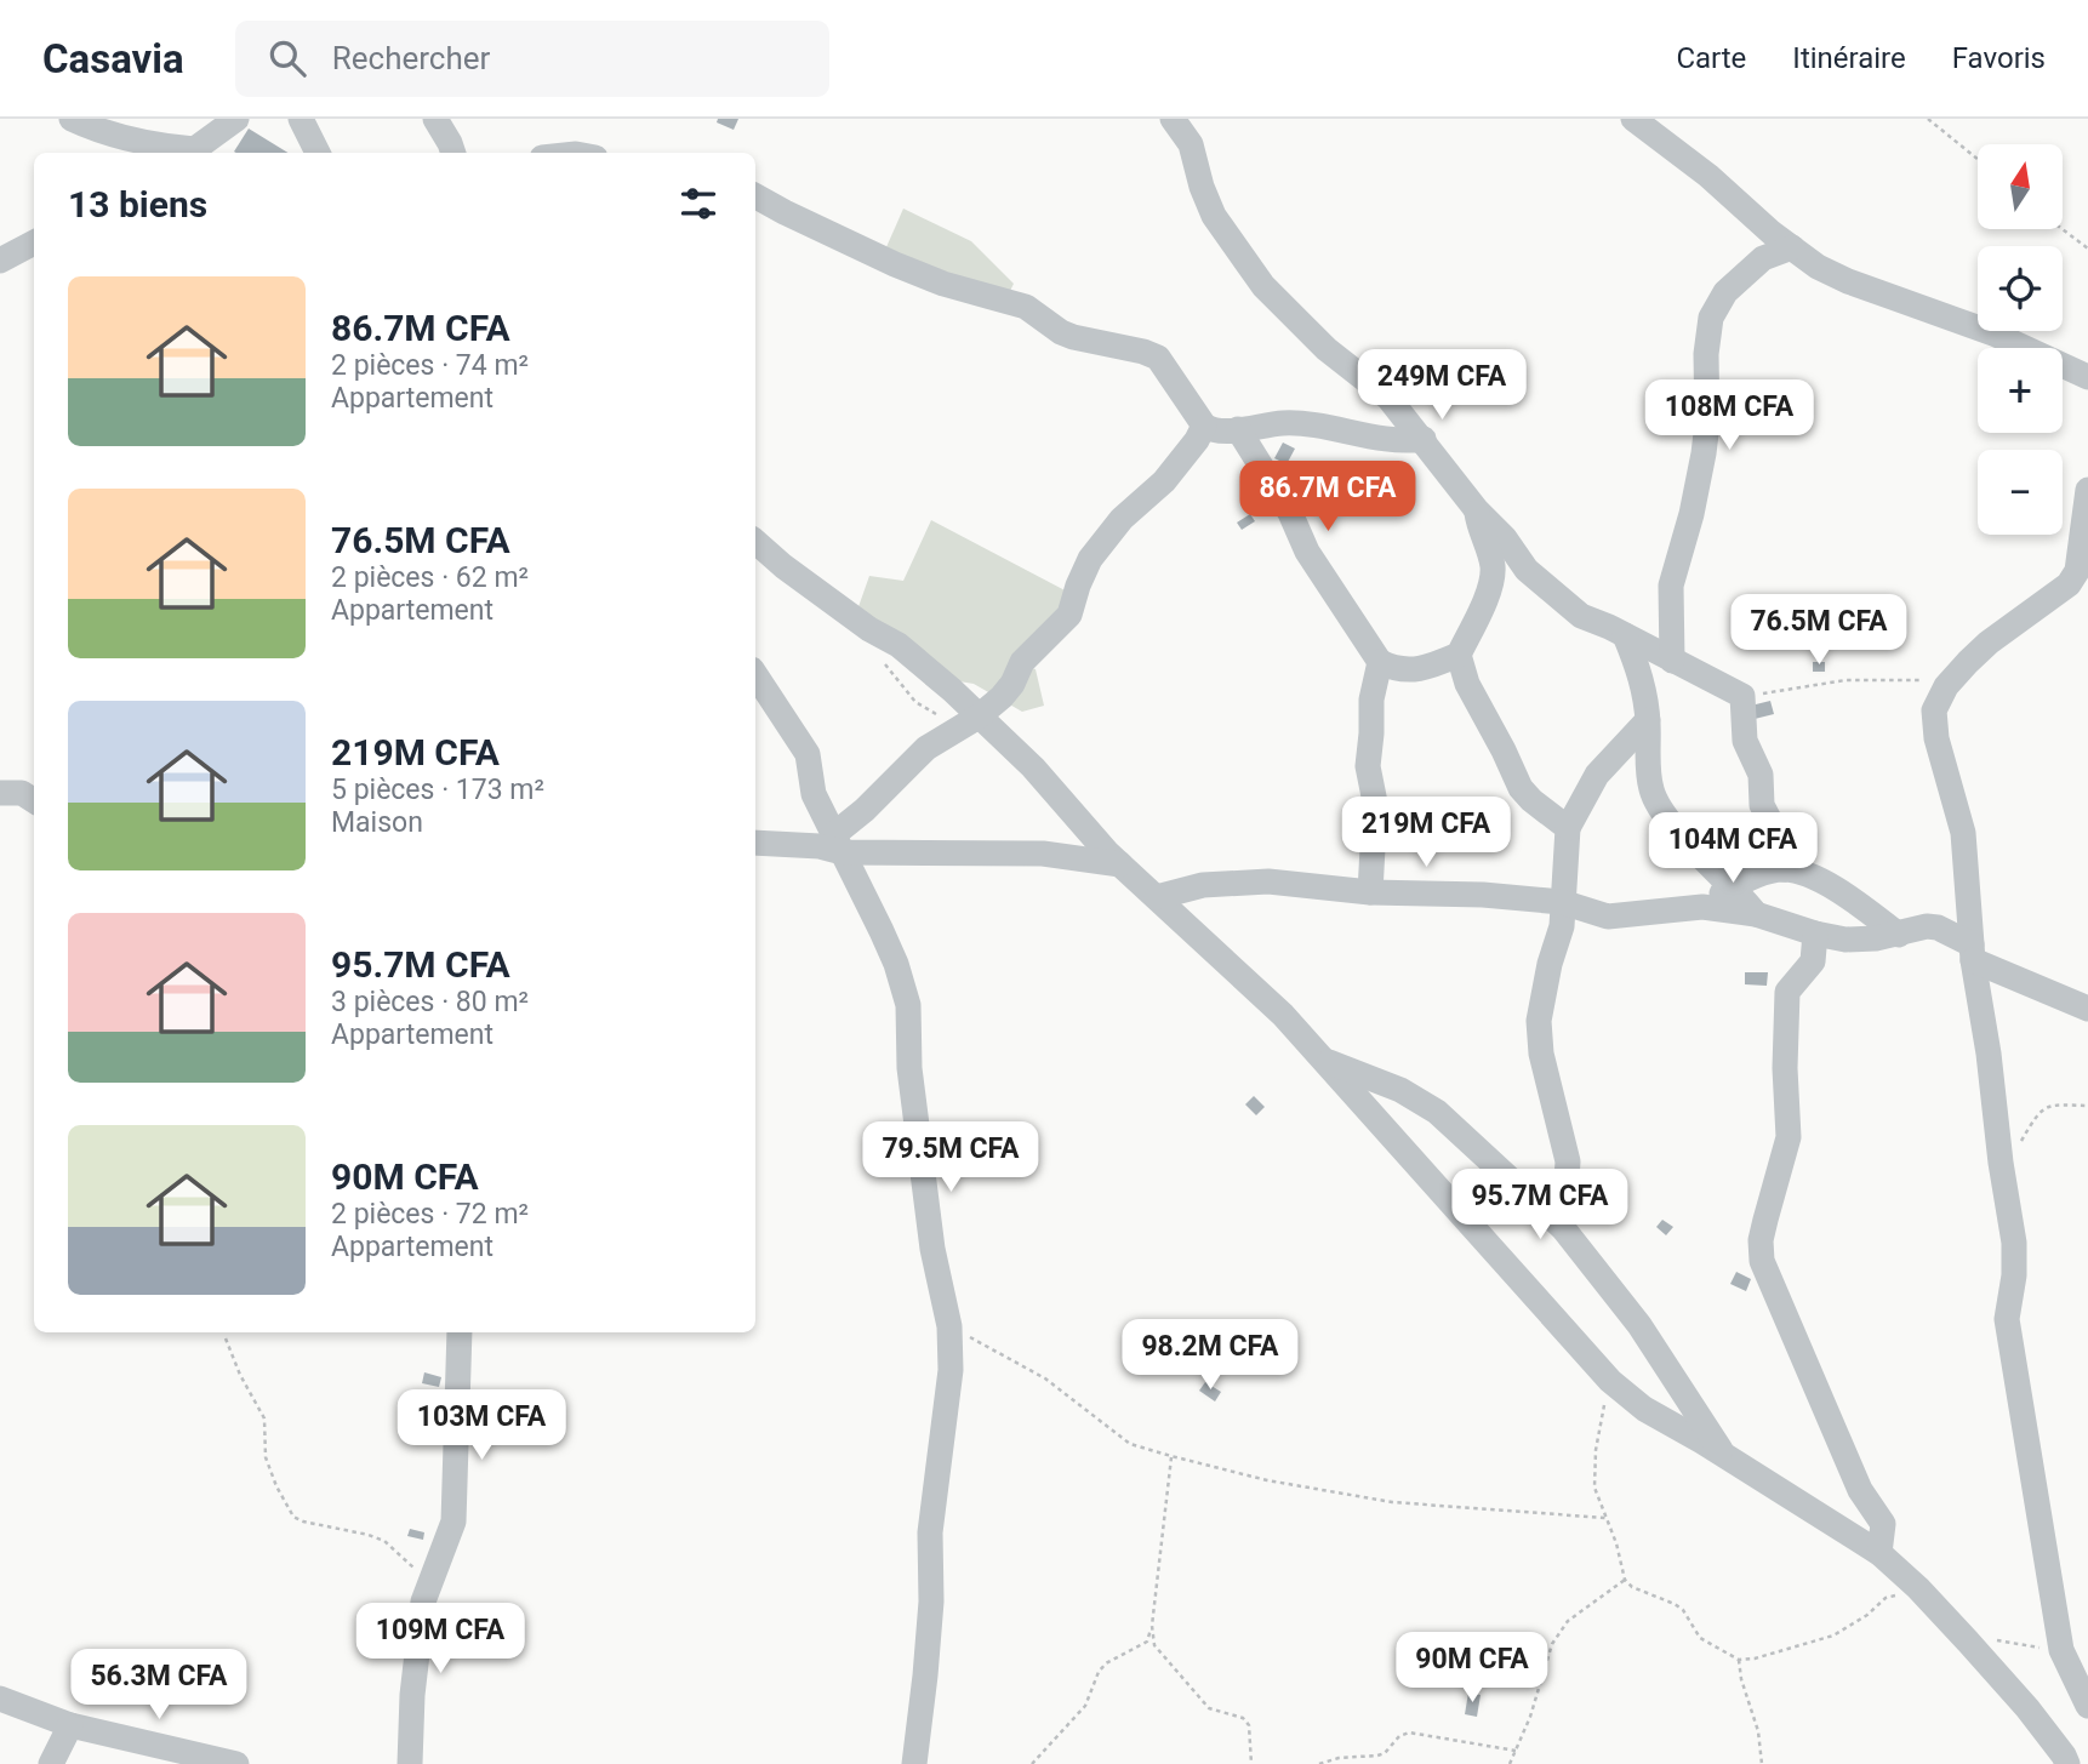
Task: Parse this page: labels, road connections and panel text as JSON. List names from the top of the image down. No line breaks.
{"north":"top","page":{"header":"Casavia","search":"Rechercher","nav":["Carte","Itinéraire","Favoris"],"map_buttons":["+","−"],"heading":"13 biens","list":[{"name":"86.7M CFA","note":"2 pièces · 74 m² · Appartement"},{"name":"76.5M CFA","note":"2 pièces · 62 m² · Appartement"},{"name":"219M CFA","note":"5 pièces · 173 m² · Maison"},{"name":"95.7M CFA","note":"3 pièces · 80 m² · Appartement"},{"name":"90M CFA","note":"2 pièces · 72 m² · Appartement"}],"price":["249M CFA","108M CFA","86.7M CFA","76.5M CFA","219M CFA","104M CFA","79.5M CFA","95.7M CFA","98.2M CFA","103M CFA","109M CFA","90M CFA","56.3M CFA"]}}
